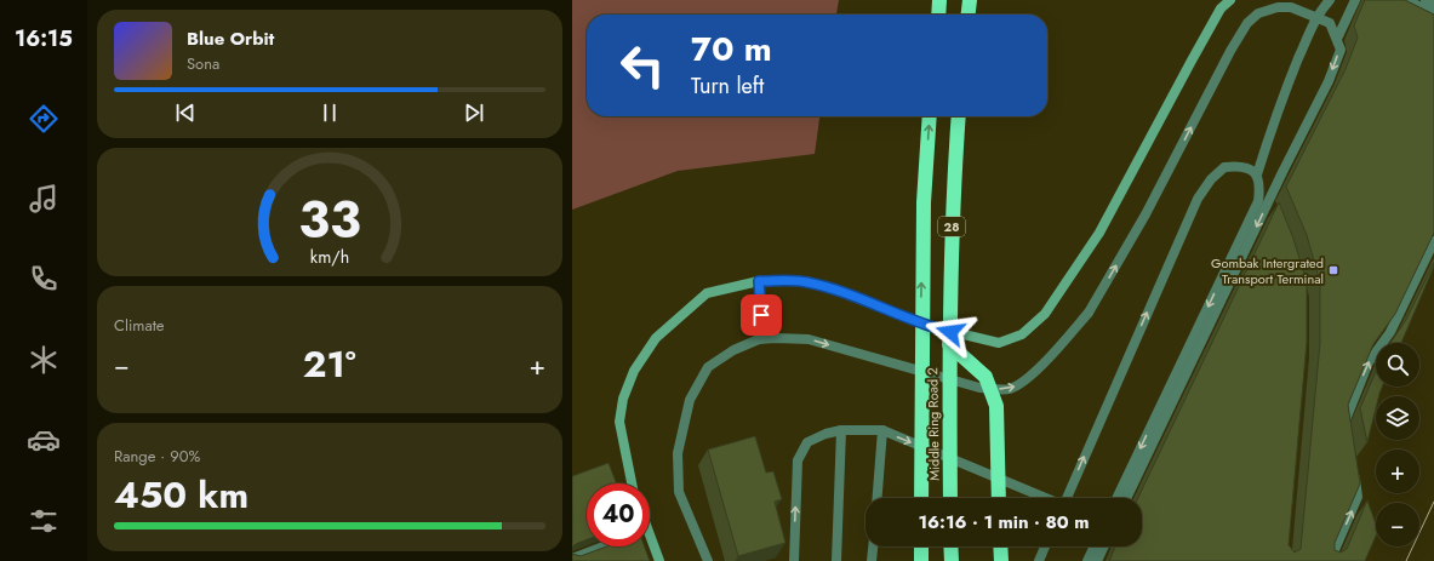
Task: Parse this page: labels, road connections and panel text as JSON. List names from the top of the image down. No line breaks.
{"streets":{"highway":["28","Middle Ring Road 2"]},"places":{"transit":["Gombak Intergrated Transport Terminal"]},"page":{"tabs":"16:15","turn":["70 m","Turn left"],"song":["Blue Orbit","Sona"],"tile":["Climate",["Range · 90%","450 km"]],"map_buttons":["+","−"],"heat":["−","21°","+"],"limit":"40","trip":"16:16 · 1 min · 80 m","gauge":["33","km/h"]}}
